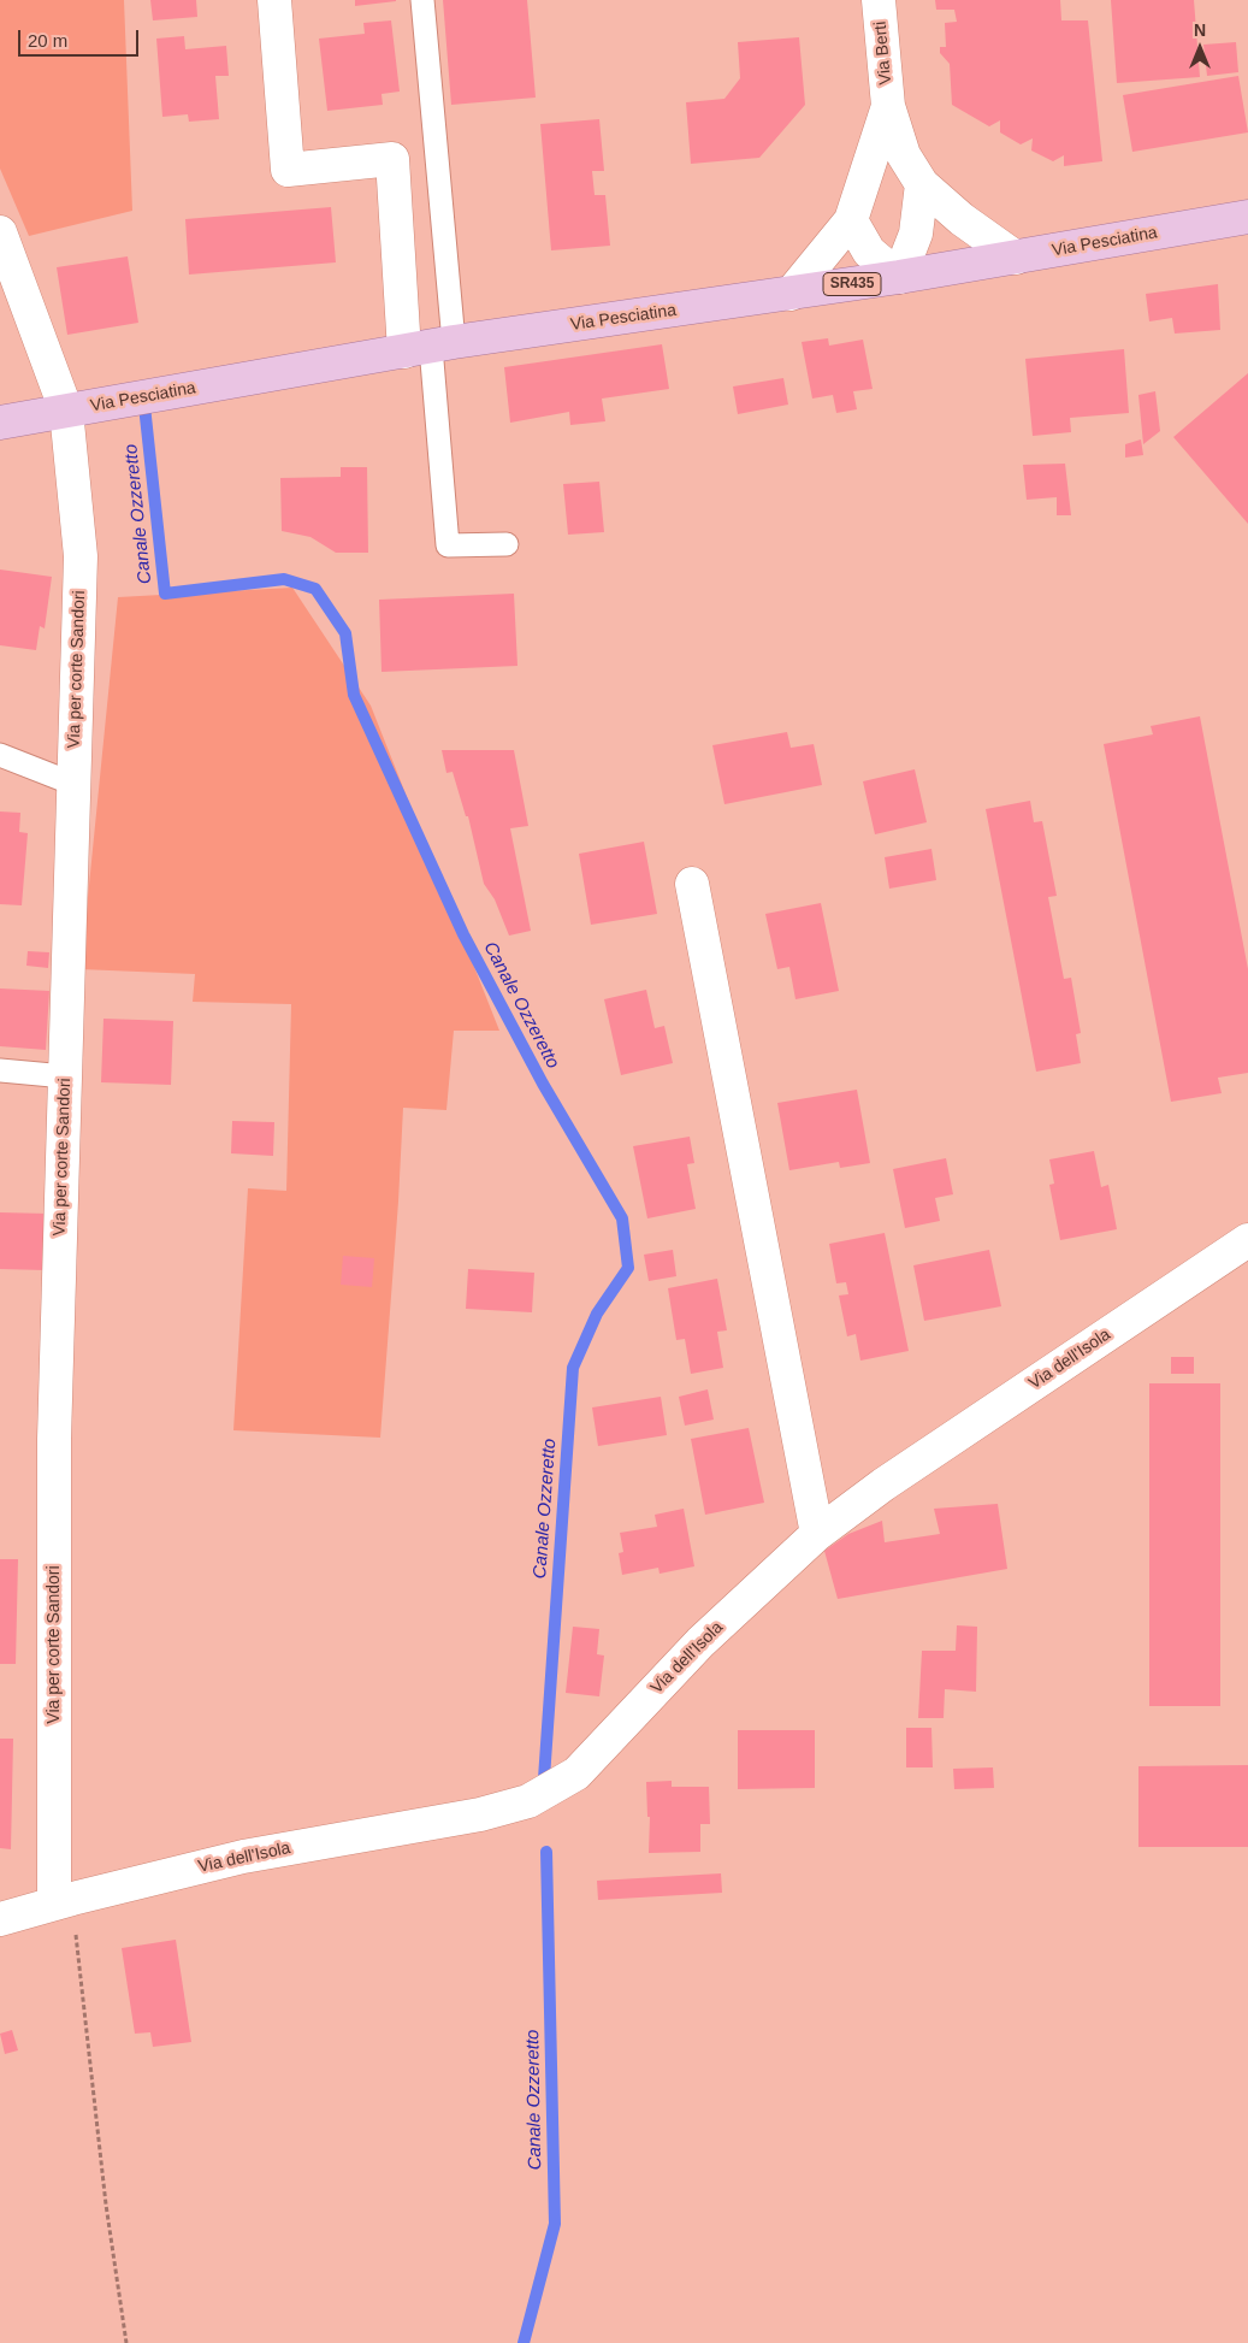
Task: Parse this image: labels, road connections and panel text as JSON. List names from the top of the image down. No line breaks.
{"streets":{"main road":["Via Pesciatina","SR435"],"street":["Via Berti","Via per corte Sandori","Via dell'Isola"]},"crossings":[["Via Pesciatina","Via per corte Sandori"],["Via per corte Sandori","Via dell'Isola"]],"water":["Canale Ozzeretto"],"scale_bar":"20 m","north":"top"}
